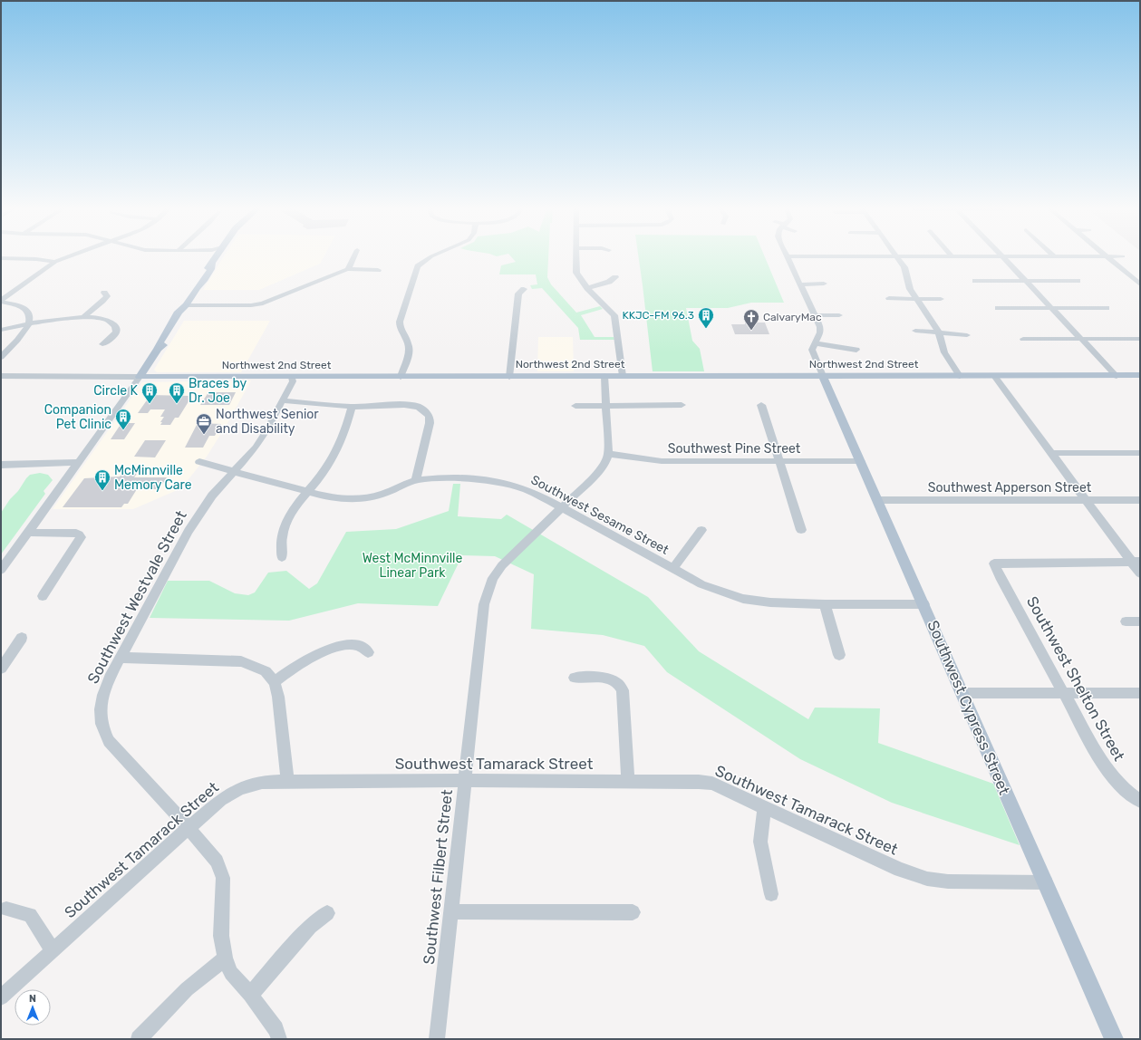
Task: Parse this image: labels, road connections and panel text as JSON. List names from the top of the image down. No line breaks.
{"streets":{"main road":["Northwest 2nd Street","Southwest Cypress Street"],"street":["Southwest Pine Street","Southwest Apperson Street","Southwest Sesame Street","Southwest Westvale Street","Southwest Shelton Street","Southwest Tamarack Street","Southwest Filbert Street"]},"crossings":[["Northwest 2nd Street","Southwest Westvale Street"],["Northwest 2nd Street","Southwest Cypress Street"],["Northwest 2nd Street","Southwest Filbert Street"],["Southwest Pine Street","Southwest Cypress Street"],["Southwest Pine Street","Southwest Filbert Street"],["Southwest Apperson Street","Southwest Cypress Street"],["Southwest Sesame Street","Southwest Westvale Street"],["Southwest Sesame Street","Southwest Cypress Street"],["Southwest Sesame Street","Southwest Filbert Street"],["Southwest Westvale Street","Southwest Tamarack Street"],["Southwest Cypress Street","Southwest Tamarack Street"],["Southwest Tamarack Street","Southwest Filbert Street"]],"parks":["West McMinnville Linear Park"],"places":{"building":["KKJC-FM 96.3","Circle K","Braces by Dr. Joe","Companion Pet Clinic","McMinnville Memory Care"],"church":["CalvaryMac"],"office":["Northwest Senior and Disability"]},"north":"top"}
